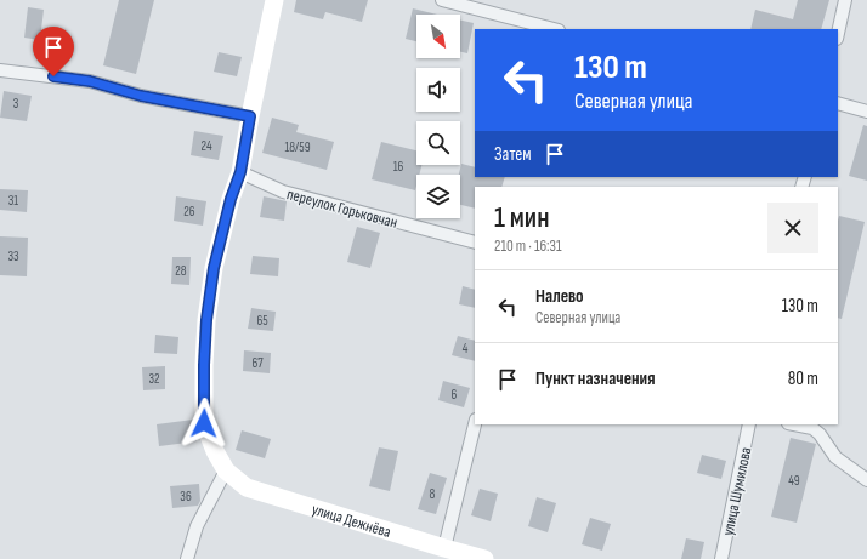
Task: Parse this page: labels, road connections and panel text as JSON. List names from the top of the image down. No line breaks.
{"streets":{"main road":["улица Дежнёва"],"street":["переулок Горьковчан","улица Шумилова"]},"house_numbers":["3","24","18/59","16","31","26","33","28","65","4","67","32","6","49","8","36"],"north":"bottom right","page":{"turn":["130 m","Северная улица"],"then":"Затем","heading":["1 мин","210 m · 16:31"],"list":[{"name":"Налево","note":"Северная улица","value":"130 m"},{"name":"Пункт назначения","value":"80 m"}]}}
